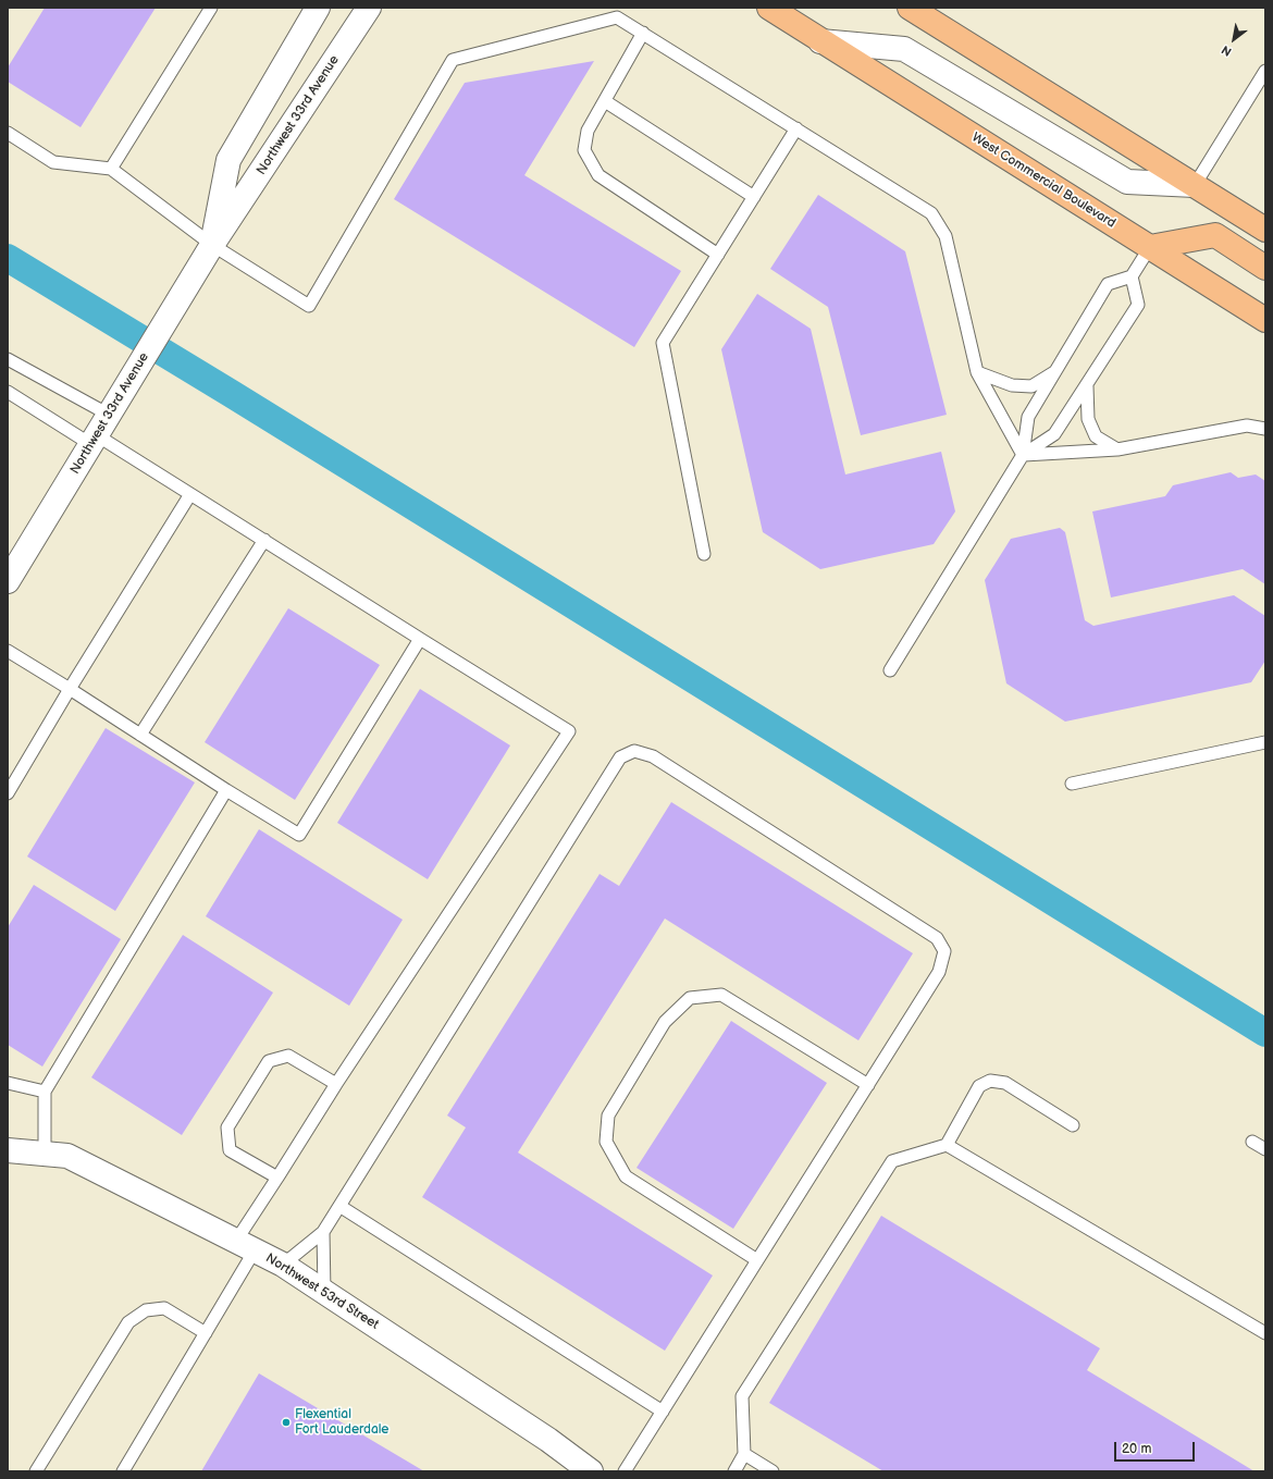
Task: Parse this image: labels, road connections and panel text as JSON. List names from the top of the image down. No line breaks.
{"streets":{"highway":["West Commercial Boulevard"],"street":["Northwest 33rd Avenue","Northwest 53rd Street"]},"places":["Flexential Fort Lauderdale"],"scale_bar":"20 m","north":"bottom left"}
